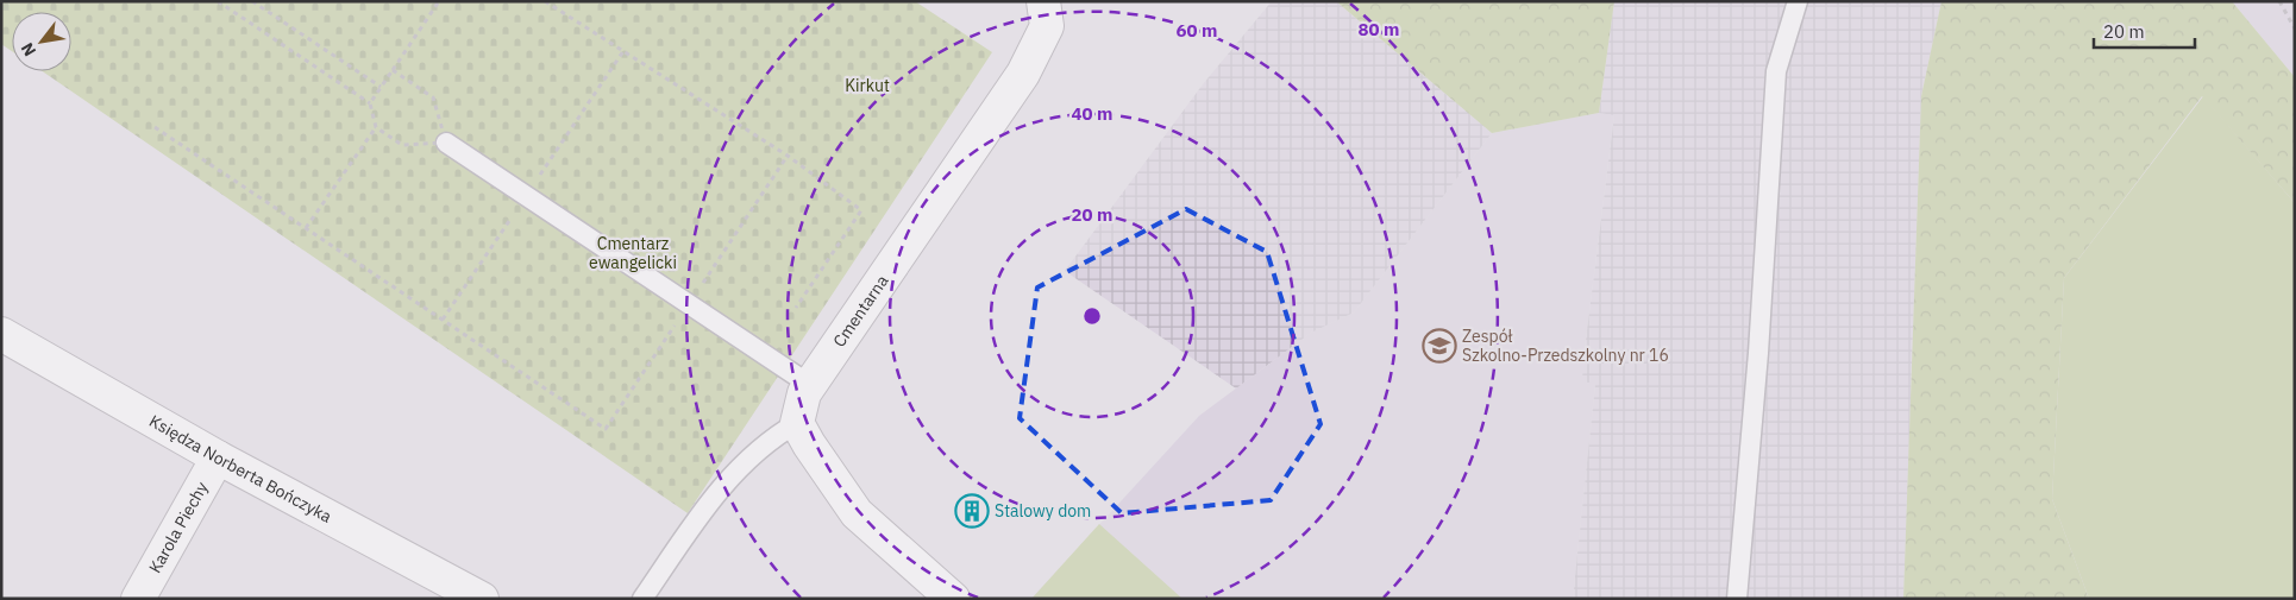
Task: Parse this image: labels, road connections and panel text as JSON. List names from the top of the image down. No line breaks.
{"streets":{"street":["Cmentarna","Księdza Norberta Bończyka","Karola Piechy"]},"crossings":[["Księdza Norberta Bończyka","Karola Piechy"]],"parks":["Kirkut","Cmentarz ewangelicki"],"places":{"school or university":["Zespół Szkolno-Przedszkolny nr 16"],"building":["Stalowy dom"]},"scale_bar":"20 m","north":"bottom left","rings":["80 m","60 m","40 m","20 m"]}
